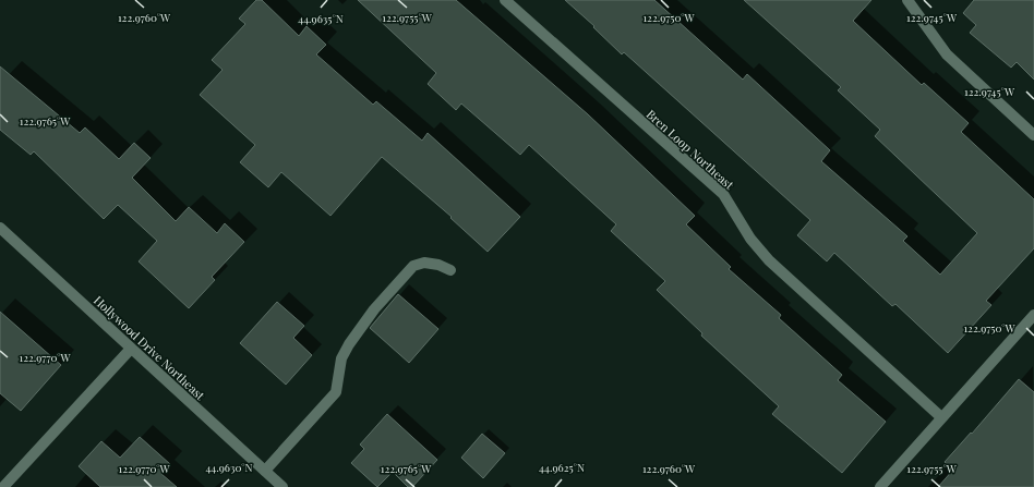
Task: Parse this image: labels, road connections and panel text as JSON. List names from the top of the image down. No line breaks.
{"streets":{"street":["Bren Loop Northeast","Hollywood Drive Northeast"]},"coordinates":["122.9760°W","122.9755°W","122.9750°W","122.9745°W","44.9635°N","122.9765°W","122.9770°W","44.9630°N","44.9625°N"]}
